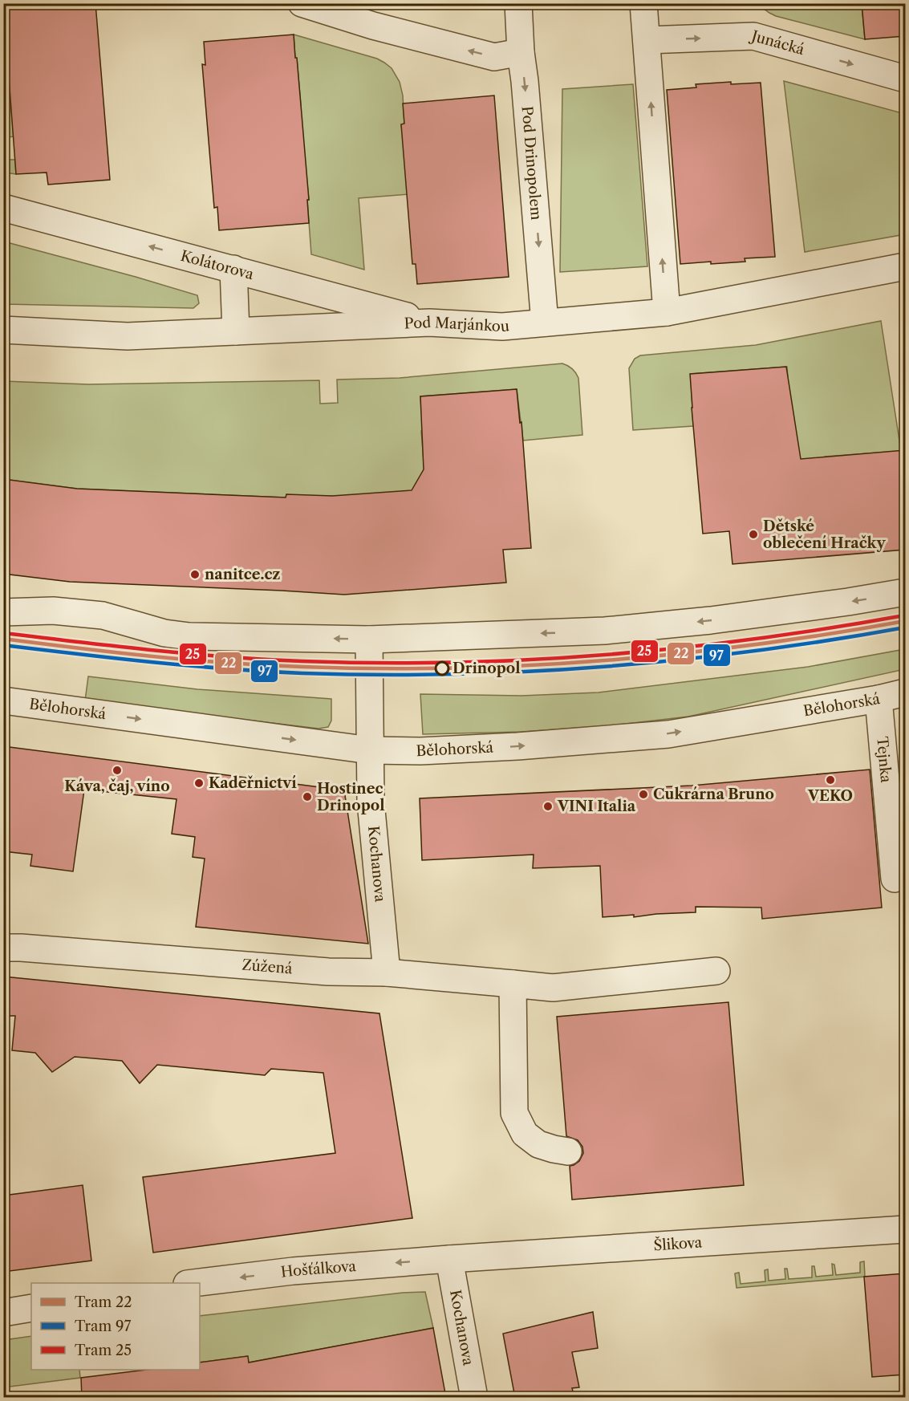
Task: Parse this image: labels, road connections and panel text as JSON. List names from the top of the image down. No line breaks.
{"streets":{"street":["Junácká","Pod Drinopolem","Kolátorova","Pod Marjánkou","Bělohorská","Tejnka","Kochanova","Zúžená","Šlikova","Hošťálkova"]},"crossings":[["Pod Drinopolem","Pod Marjánkou"],["Kolátorova","Pod Marjánkou"],["Bělohorská","Tejnka"],["Bělohorská","Kochanova"],["Kochanova","Zúžená"],["Kochanova","Šlikova"],["Kochanova","Hošťálkova"],["Šlikova","Hošťálkova"]],"one_way":["Junácká","Kolátorova","Hošťálkova"],"places":["Dětské oblečení Hračky","nanitce.cz","Drinopol","Káva, čaj, víno","VEKO","Kadeřnictví","Cukrárna Bruno","Hostinec Drinopol","VINI Italia"],"lines":["tram line 25","tram line 22","tram line 97"],"legend":["Tram 22","Tram 97","Tram 25"]}
